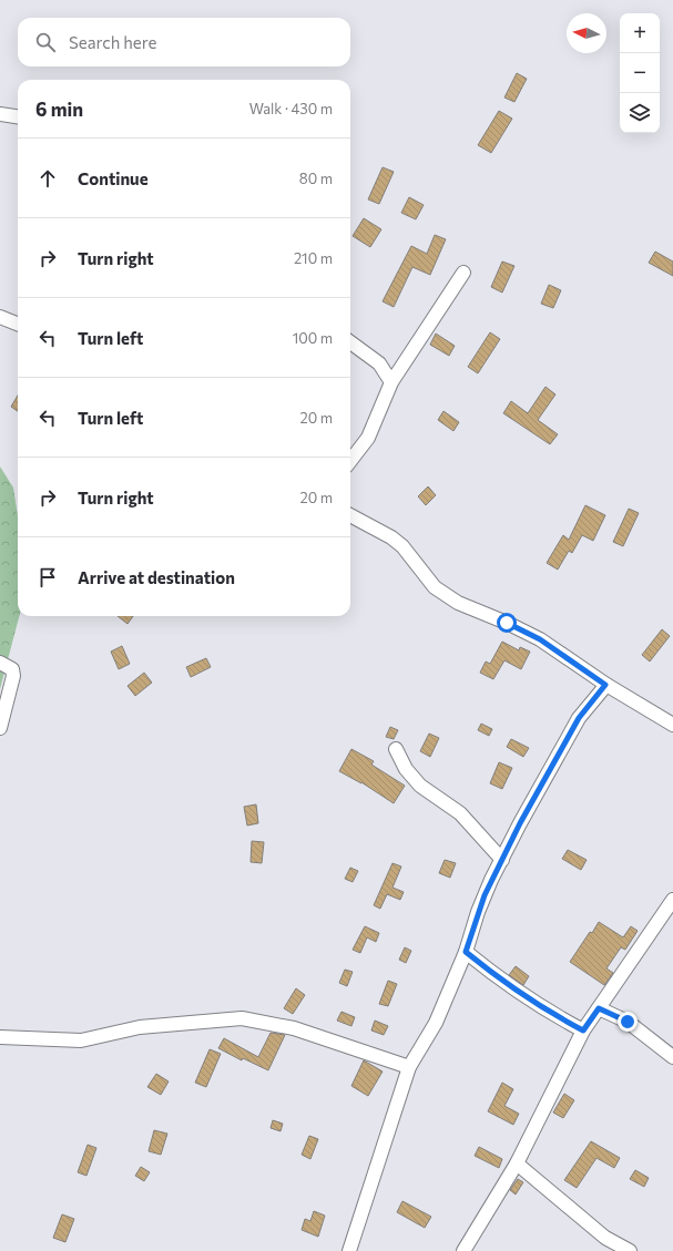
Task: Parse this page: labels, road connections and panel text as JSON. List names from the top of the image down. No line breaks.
{"north":"left","page":{"map_buttons":["+","−"],"search":"Search here","heading":["6 min","Walk · 430 m"],"list":[["Continue","80 m"],["Turn right","210 m"],["Turn left","100 m"],["Turn left","20 m"],["Turn right","20 m"],"Arrive at destination"]}}
